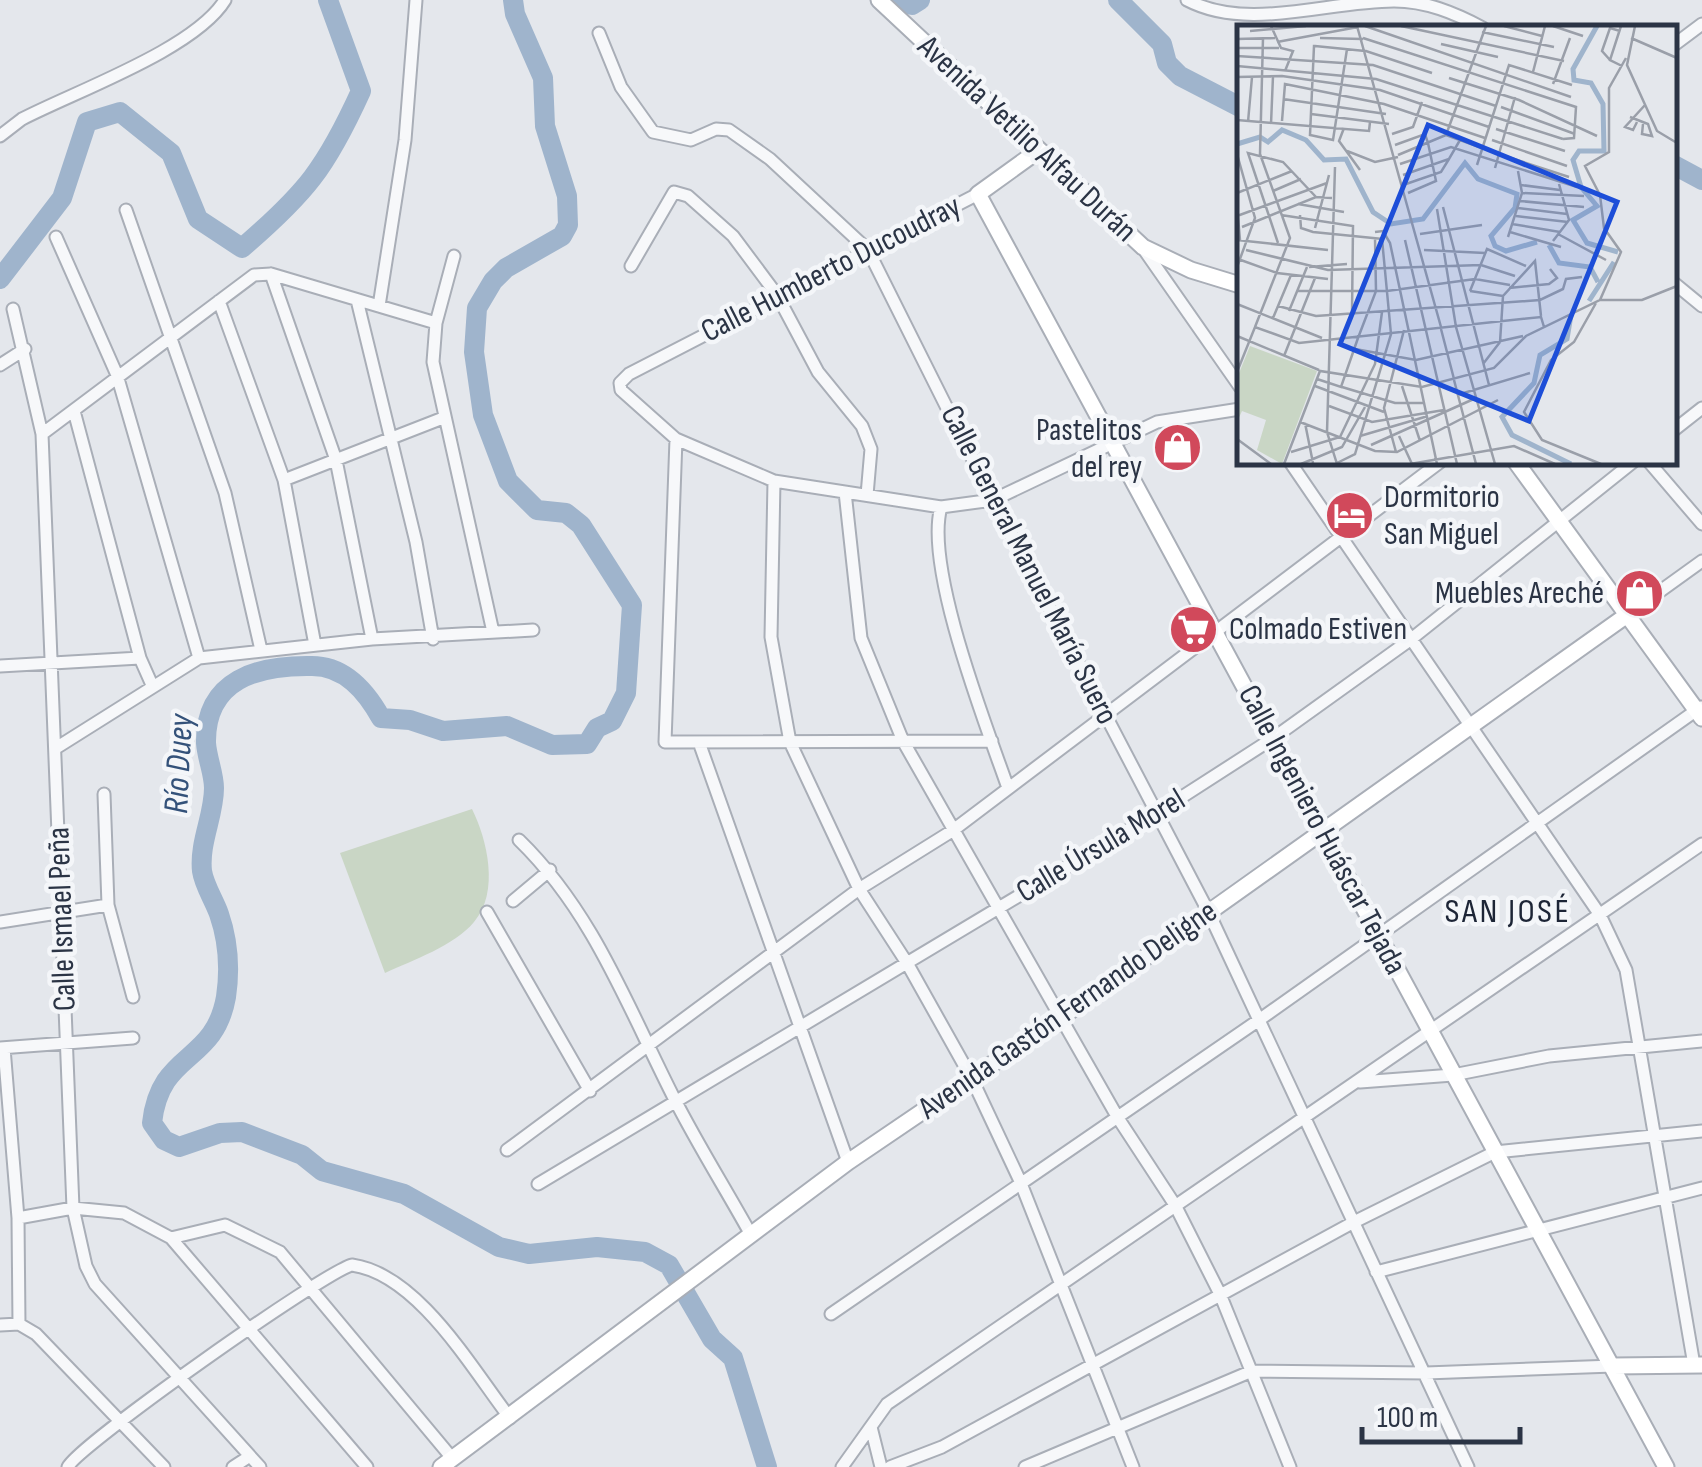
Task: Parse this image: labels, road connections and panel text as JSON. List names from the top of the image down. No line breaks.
{"streets":{"main road":["Avenida Vetilio Alfau Durán","Calle Humberto Ducoudray","Calle Ingeniero Huáscar Tejada","Avenida Gastón Fernando Deligne"],"street":["Calle General Manuel María Suero","Calle Úrsula Morel","Calle Ismael Peña"]},"crossings":[["Avenida Vetilio Alfau Durán","Calle Humberto Ducoudray"],["Calle Humberto Ducoudray","Calle General Manuel María Suero"],["Calle Humberto Ducoudray","Calle Ingeniero Huáscar Tejada"],["Calle General Manuel María Suero","Calle Úrsula Morel"],["Calle General Manuel María Suero","Avenida Gastón Fernando Deligne"],["Calle Ingeniero Huáscar Tejada","Calle Úrsula Morel"],["Calle Ingeniero Huáscar Tejada","Avenida Gastón Fernando Deligne"]],"districts":["SAN JOSÉ"],"water":["Río Duey"],"places":{"shop":["Pastelitos del rey","Muebles Areché"],"hotel":["Dormitorio San Miguel"],"supermarket":["Colmado Estiven"]},"scale_bar":"100 m"}
